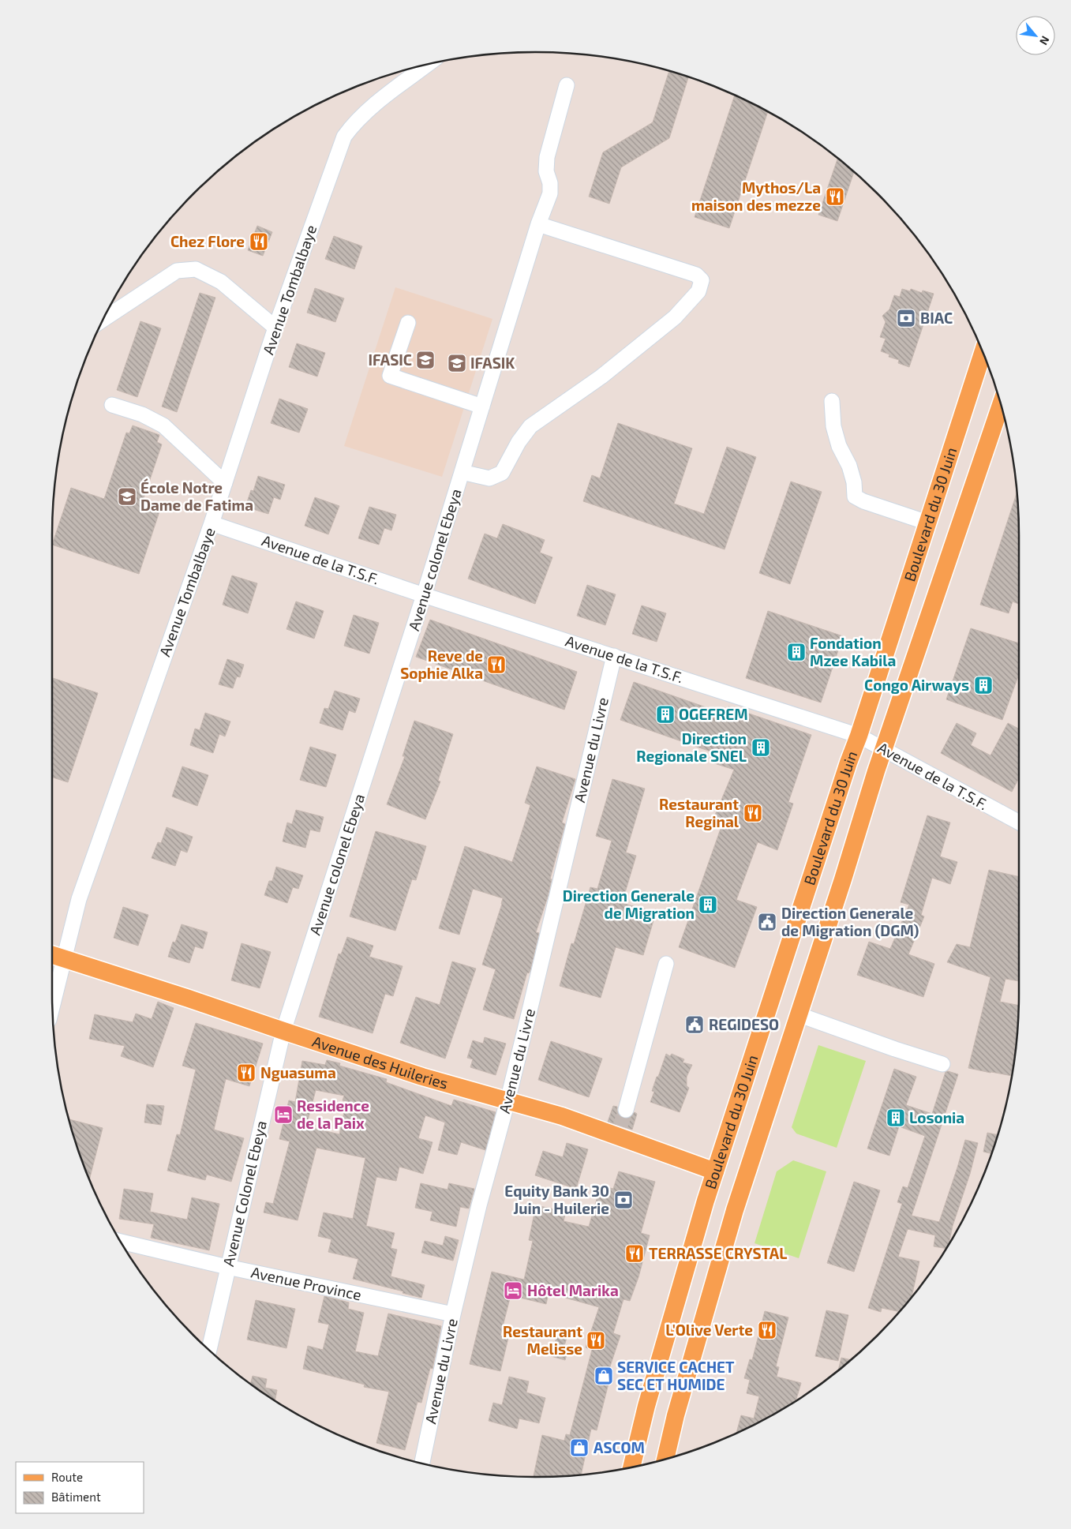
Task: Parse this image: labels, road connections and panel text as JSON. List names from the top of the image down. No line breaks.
{"streets":{"main road":["Boulevard du 30 Juin","Avenue des Huileries"],"street":["Avenue Tombalbaye","Avenue de la T.S.F.","Avenue colonel Ebeya","Avenue du Livre","Avenue Colonel Ebeya","Avenue Province"]},"crossings":[["Avenue Tombalbaye","Avenue de la T.S.F."],["Avenue Tombalbaye","Avenue des Huileries"],["Boulevard du 30 Juin","Avenue de la T.S.F."],["Boulevard du 30 Juin","Avenue des Huileries"],["Avenue de la T.S.F.","Avenue colonel Ebeya"],["Avenue de la T.S.F.","Avenue du Livre"],["Avenue colonel Ebeya","Avenue des Huileries"],["Avenue colonel Ebeya","Avenue Colonel Ebeya"],["Avenue du Livre","Avenue des Huileries"],["Avenue du Livre","Avenue Province"],["Avenue des Huileries","Avenue Colonel Ebeya"],["Avenue Colonel Ebeya","Avenue Province"]],"places":{"restaurant":["Mythos/La maison des mezze","Chez Flore","Reve de Sophie Alka","Restaurant Reginal","Nguasuma","TERRASSE CRYSTAL","L'Olive Verte","Restaurant Melisse"],"bank":["BIAC","Equity Bank 30 Juin - Huilerie"],"school or university":["IFASIC","IFASIK","École Notre Dame de Fatima"],"building":["Fondation Mzee Kabila","Congo Airways","OGEFREM","Direction Regionale SNEL","Direction Generale de Migration","Losonia"],"public building":["Direction Generale de Migration (DGM)","REGIDESO"],"hotel":["Residence de la Paix","Hôtel Marika"],"shop":["SERVICE CACHET SEC ET HUMIDE","ASCOM"]},"legend":["Route","Bâtiment"],"north":"bottom right"}
